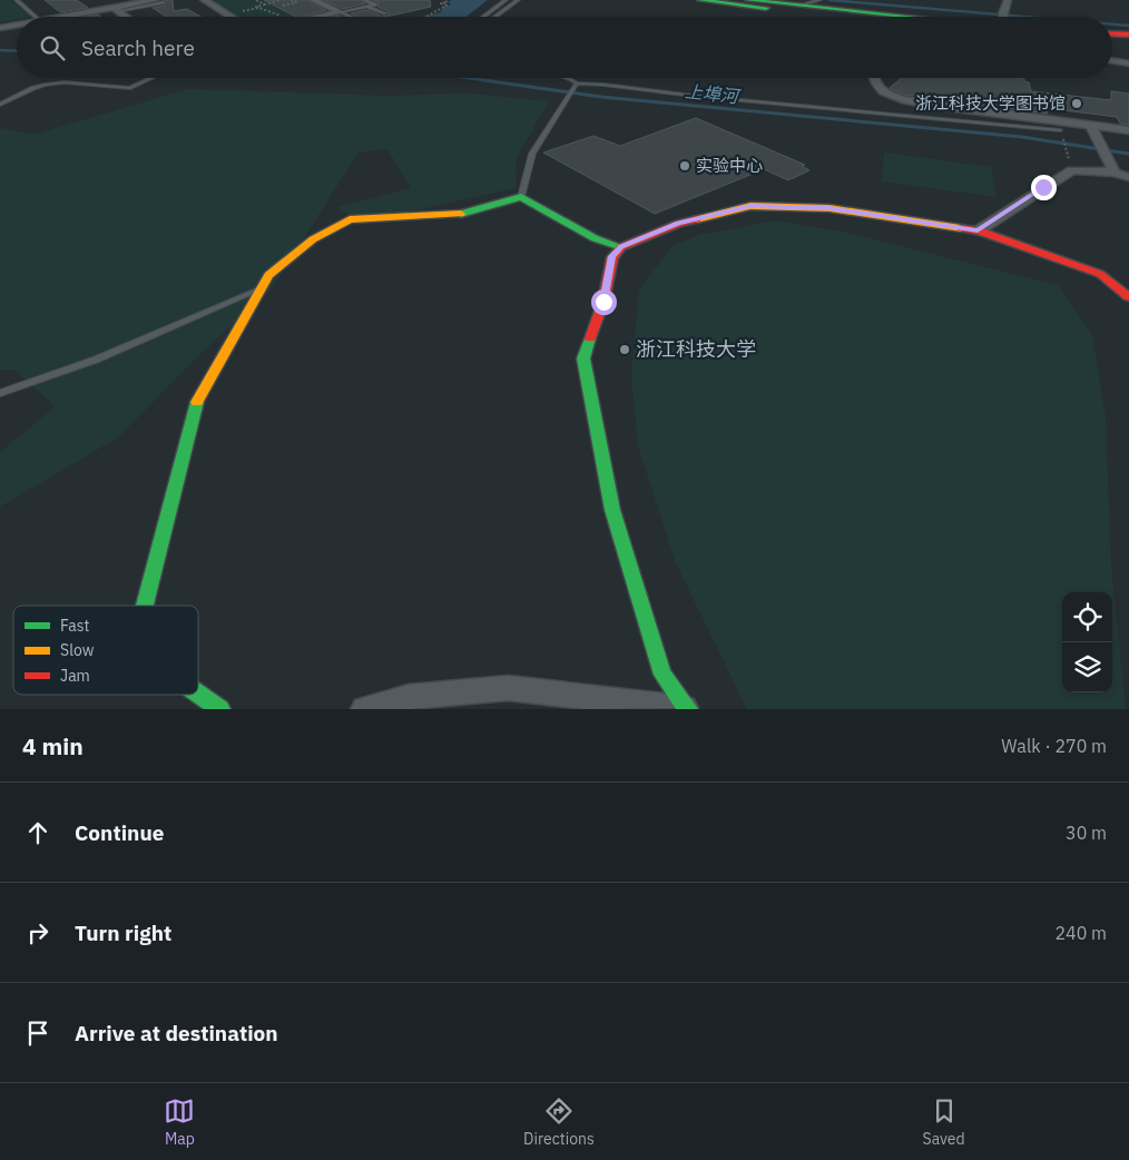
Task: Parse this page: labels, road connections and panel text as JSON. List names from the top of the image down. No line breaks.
{"water":["上埠河"],"places":["浙江科技大学图书馆","实验中心","浙江科技大学"],"legend":["Fast","Slow","Jam"],"page":{"search":"Search here","heading":["4 min","Walk · 270 m"],"list":[["Continue","30 m"],["Turn right","240 m"],"Arrive at destination"],"nav":["Map","Directions","Saved"]}}
